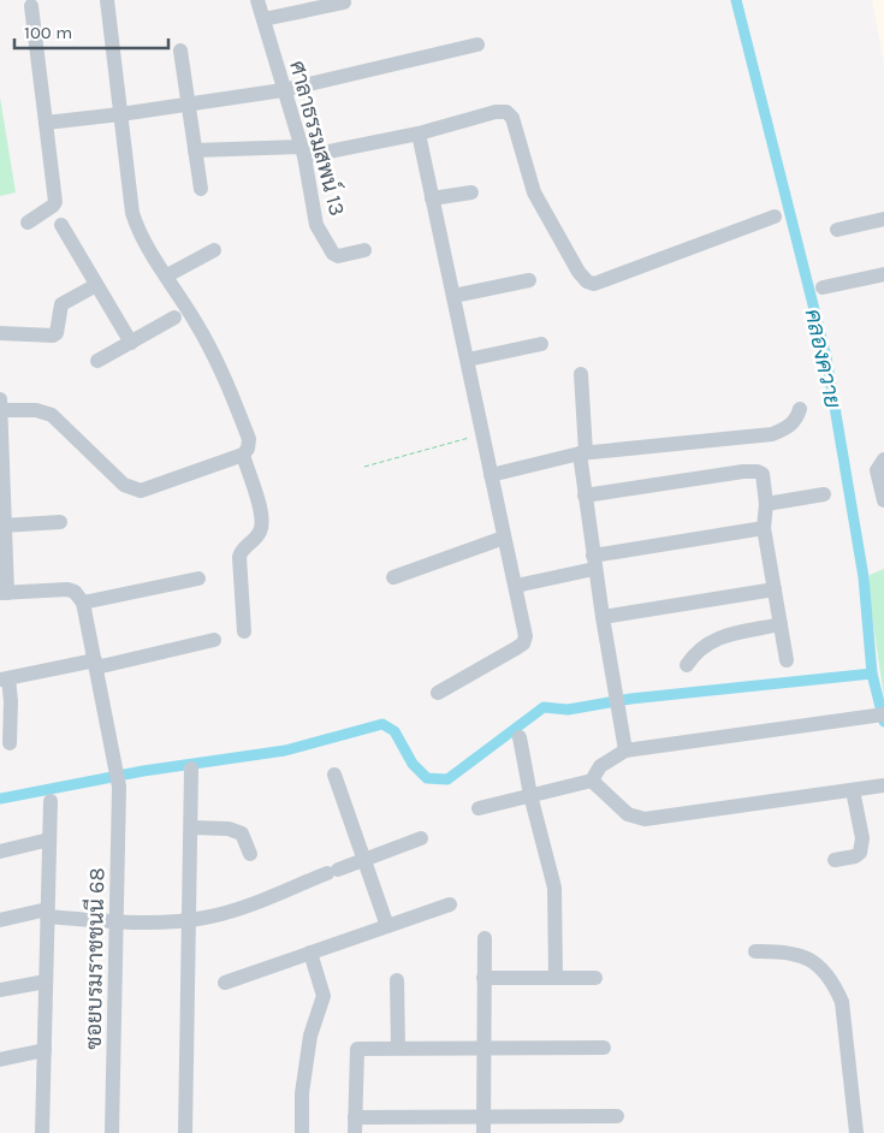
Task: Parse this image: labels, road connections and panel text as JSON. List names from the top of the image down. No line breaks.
{"streets":{"street":["ศาลาธรรมสพน์ 13","ซอยบรมราชชนนี 68"]},"water":["คลองควาย"],"scale_bar":"100 m"}
